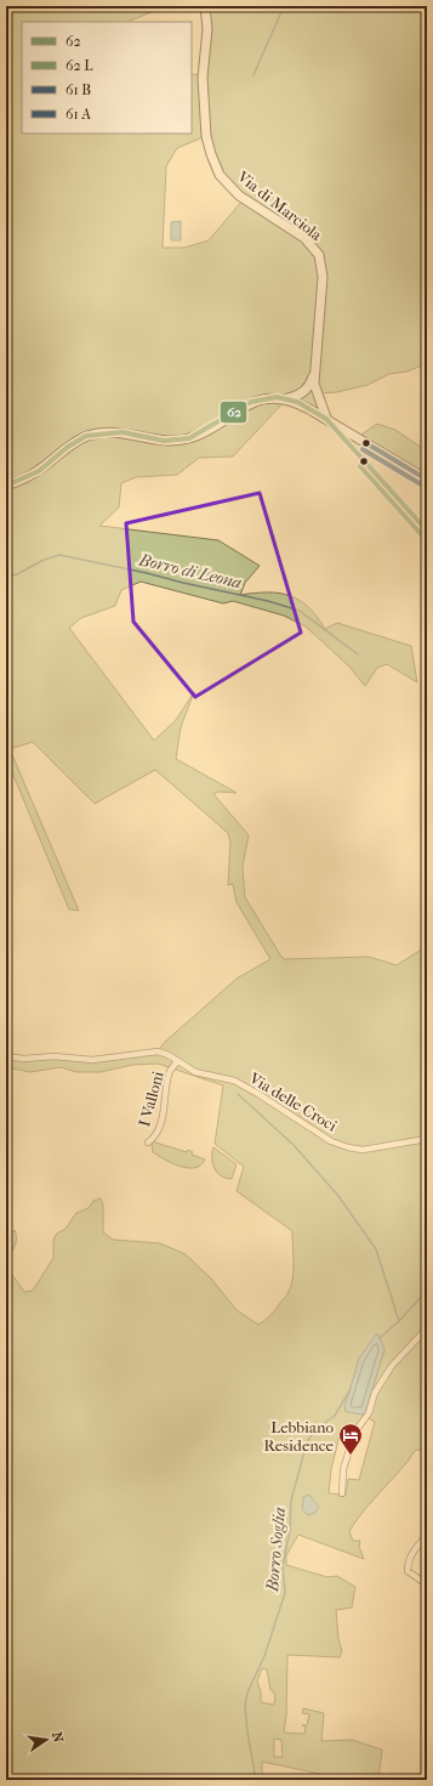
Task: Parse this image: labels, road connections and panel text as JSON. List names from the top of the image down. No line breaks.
{"streets":{"street":["Via di Marciola","I Valloni","Via delle Croci"]},"crossings":[["I Valloni","Via delle Croci"]],"water":["Borro di Leona","Borro Soglia"],"places":{"hotel":["Lebbiano Residence"]},"lines":["transit line 62"],"legend":["62","62 L","61 B","61 A"],"north":"right"}
